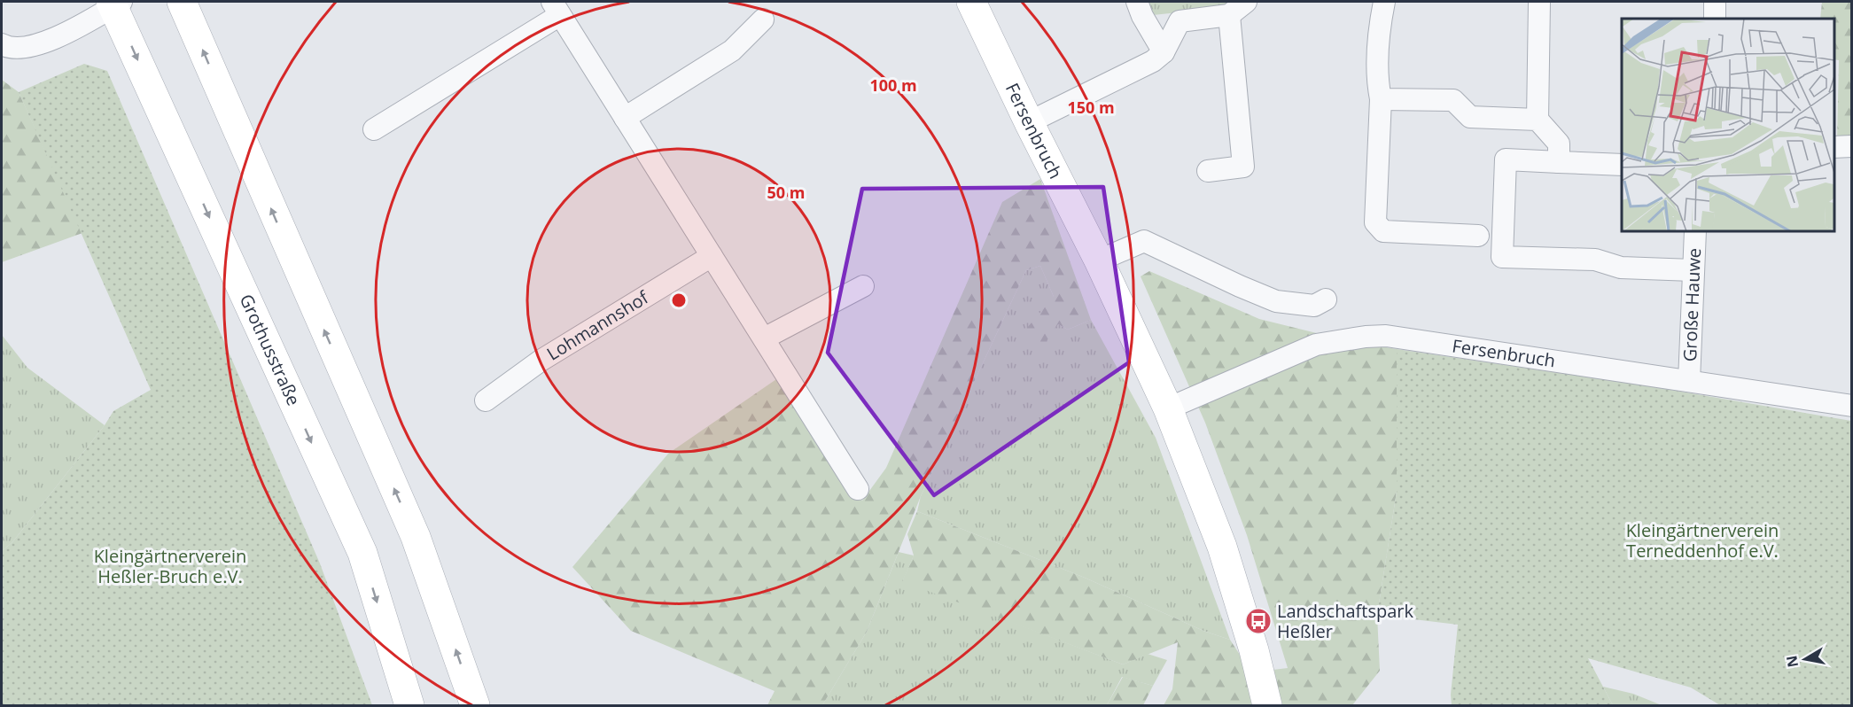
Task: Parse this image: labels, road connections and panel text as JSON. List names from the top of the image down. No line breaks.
{"streets":{"main road":["Fersenbruch","Grothusstraße"],"street":["Große Hauwe","Lohmannshof"]},"crossings":[["Fersenbruch","Große Hauwe"]],"parks":["Kleingärtnerverein Terneddenhof e.V.","Kleingärtnerverein Heßler-Bruch e.V."],"places":{"bus stop":["Landschaftspark Heßler"]},"north":"left","rings":["100 m","150 m","50 m"]}
